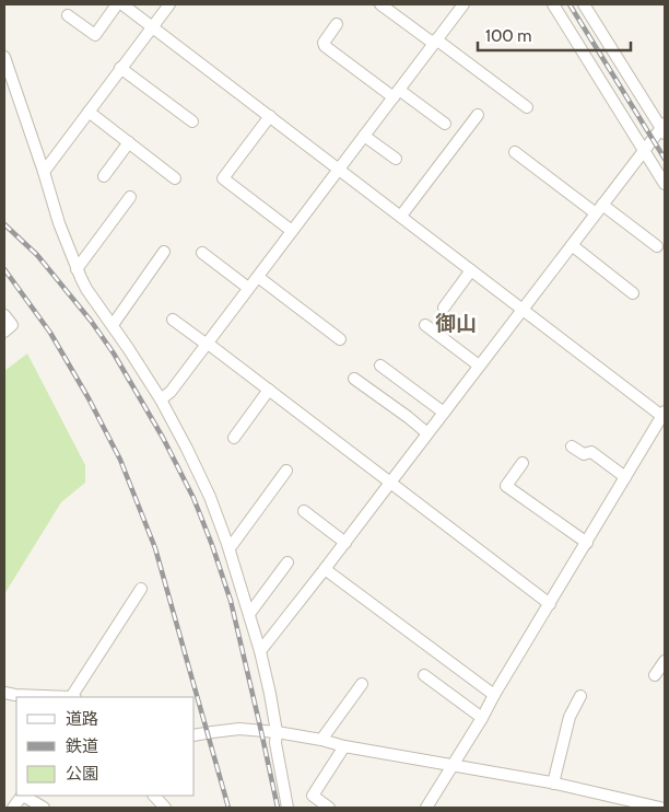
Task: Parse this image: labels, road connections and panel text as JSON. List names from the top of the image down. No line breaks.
{"districts":["御山"],"legend":["道路","鉄道","公園"],"scale_bar":"100 m"}
